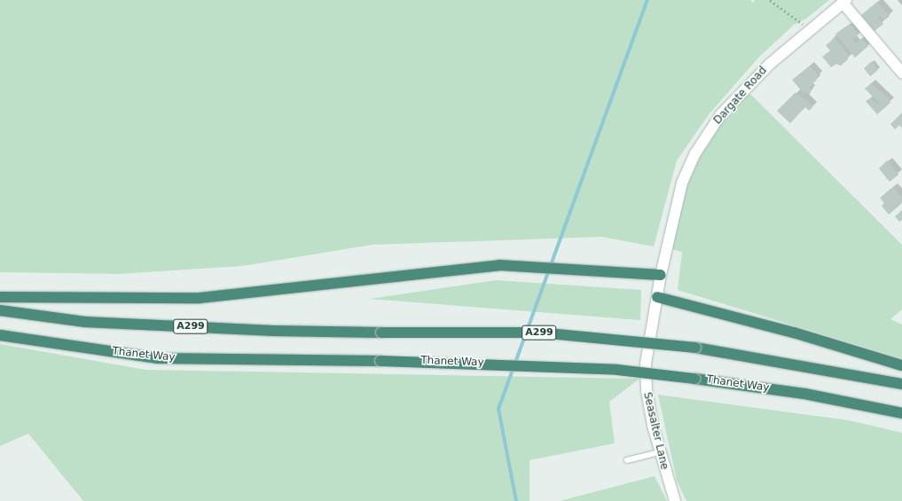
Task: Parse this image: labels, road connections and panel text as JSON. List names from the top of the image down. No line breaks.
{"streets":{"highway":["A299","Thanet Way"],"street":["Dargate Road","Seasalter Lane"]},"crossings":[["Dargate Road","Seasalter Lane"]]}
